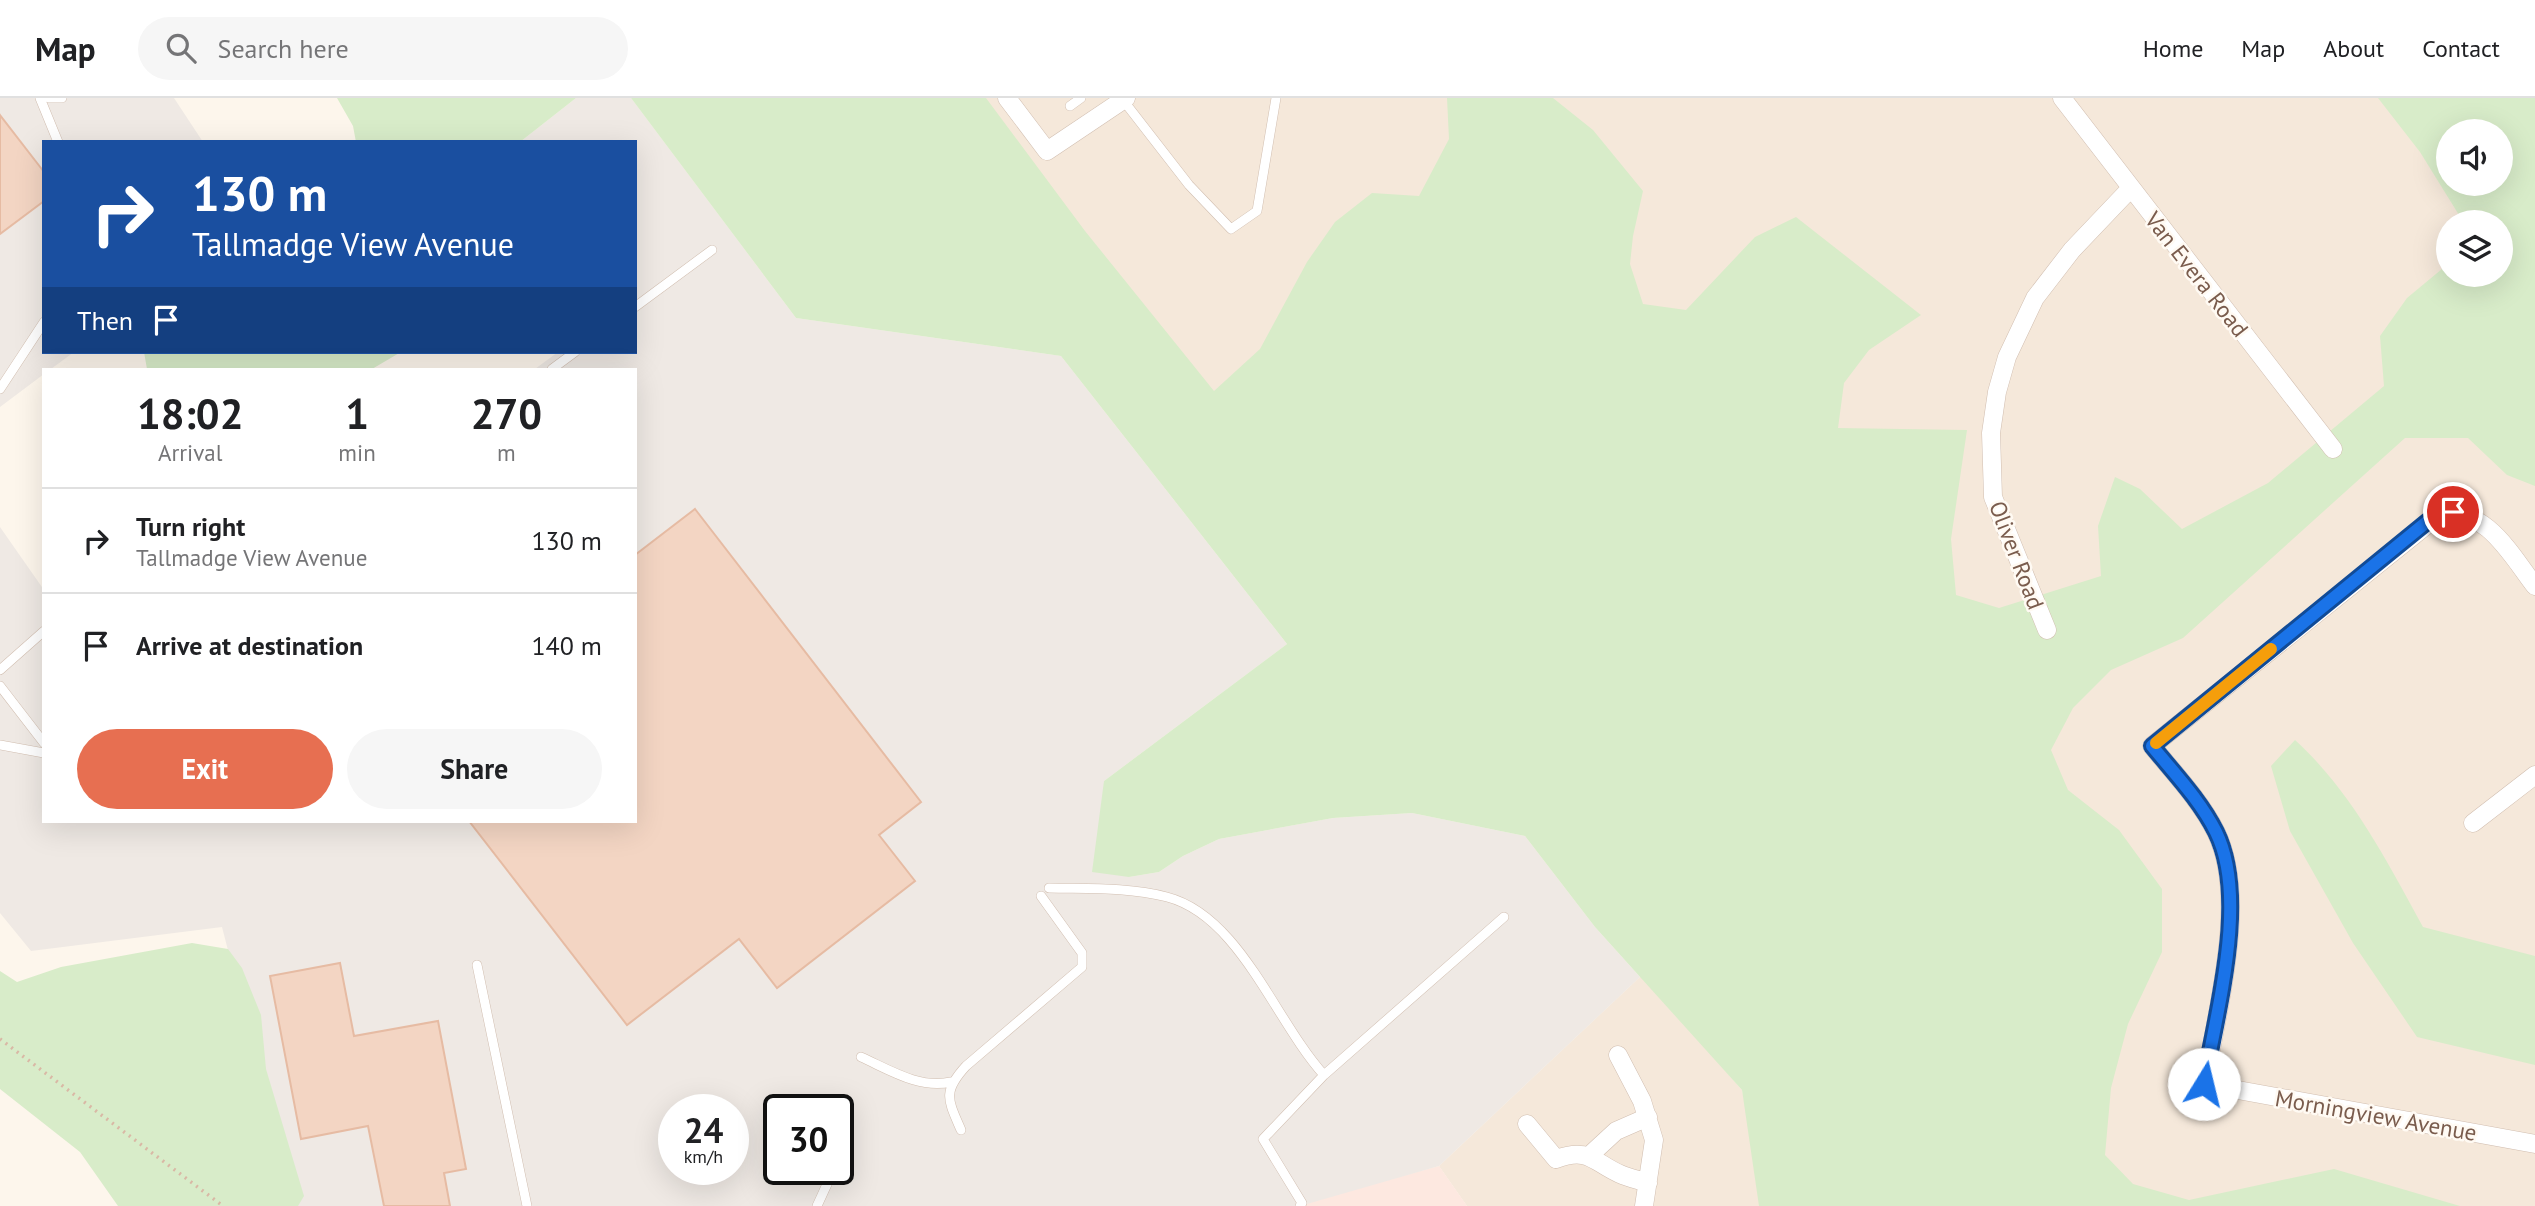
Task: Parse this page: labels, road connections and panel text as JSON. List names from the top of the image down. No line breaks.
{"streets":{"street":["Van Evera Road","Oliver Road","Morningview Avenue"]},"crossings":[["Van Evera Road","Oliver Road"]],"page":{"header":"Map","search":"Search here","nav":["Home","Map","About","Contact"],"turn":["130 m","Tallmadge View Avenue"],"then":"Then","eta":["18:02","Arrival","1","min","270","m"],"list":[{"name":"Turn right","note":"Tallmadge View Avenue","value":"130 m"},{"name":"Arrive at destination","value":"140 m"}],"buttons":["Exit","Share"],"speed":"24 km/h","limit":"30"}}
